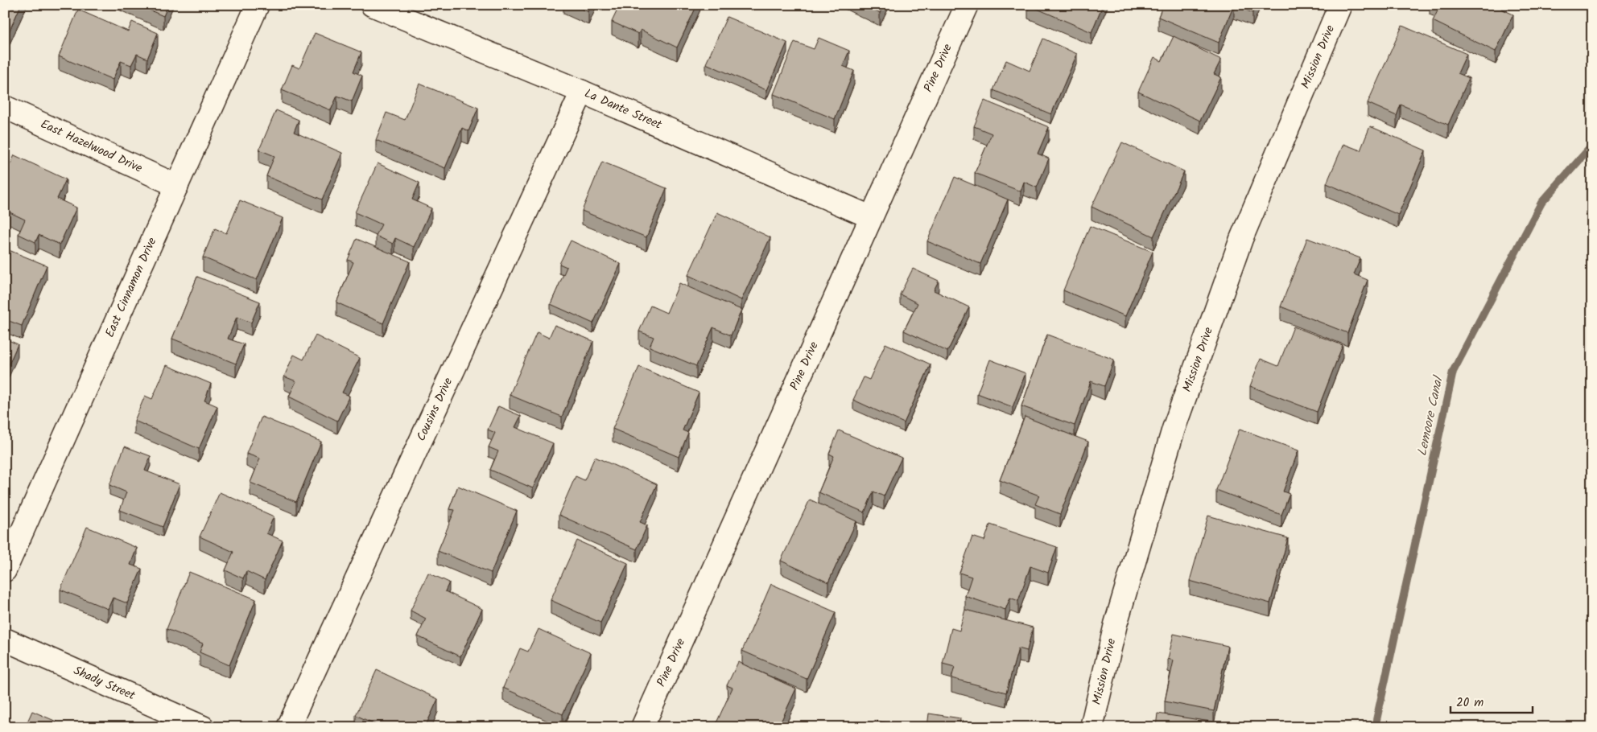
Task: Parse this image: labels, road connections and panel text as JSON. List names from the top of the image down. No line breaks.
{"streets":{"street":["Mission Drive","Pine Drive","La Dante Street","East Hazelwood Drive","East Cinnamon Drive","Cousins Drive","Shady Street"]},"crossings":[["Pine Drive","La Dante Street"],["La Dante Street","Cousins Drive"],["East Hazelwood Drive","East Cinnamon Drive"]],"water":["Lemoore Canal"],"scale_bar":"20 m"}
